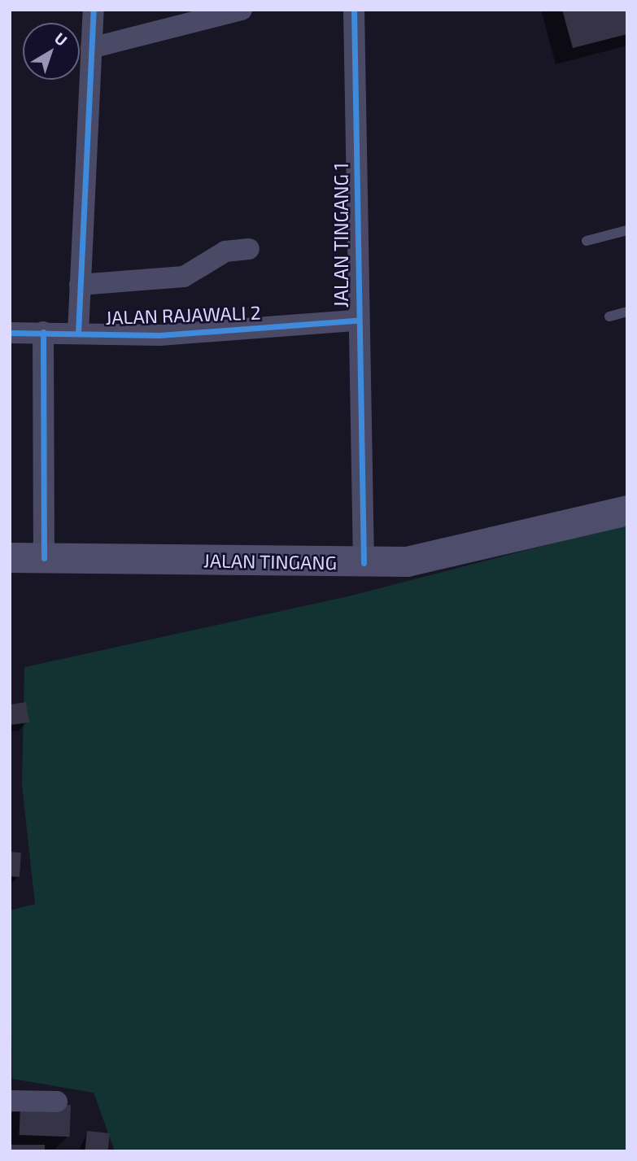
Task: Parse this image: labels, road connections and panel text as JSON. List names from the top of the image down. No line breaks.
{"streets":{"main road":["JALAN TINGANG"],"street":["JALAN TINGANG 1","JALAN RAJAWALI 2"]},"crossings":[["JALAN TINGANG 1","JALAN RAJAWALI 2"],["JALAN TINGANG 1","JALAN TINGANG"]],"north":"top right"}
